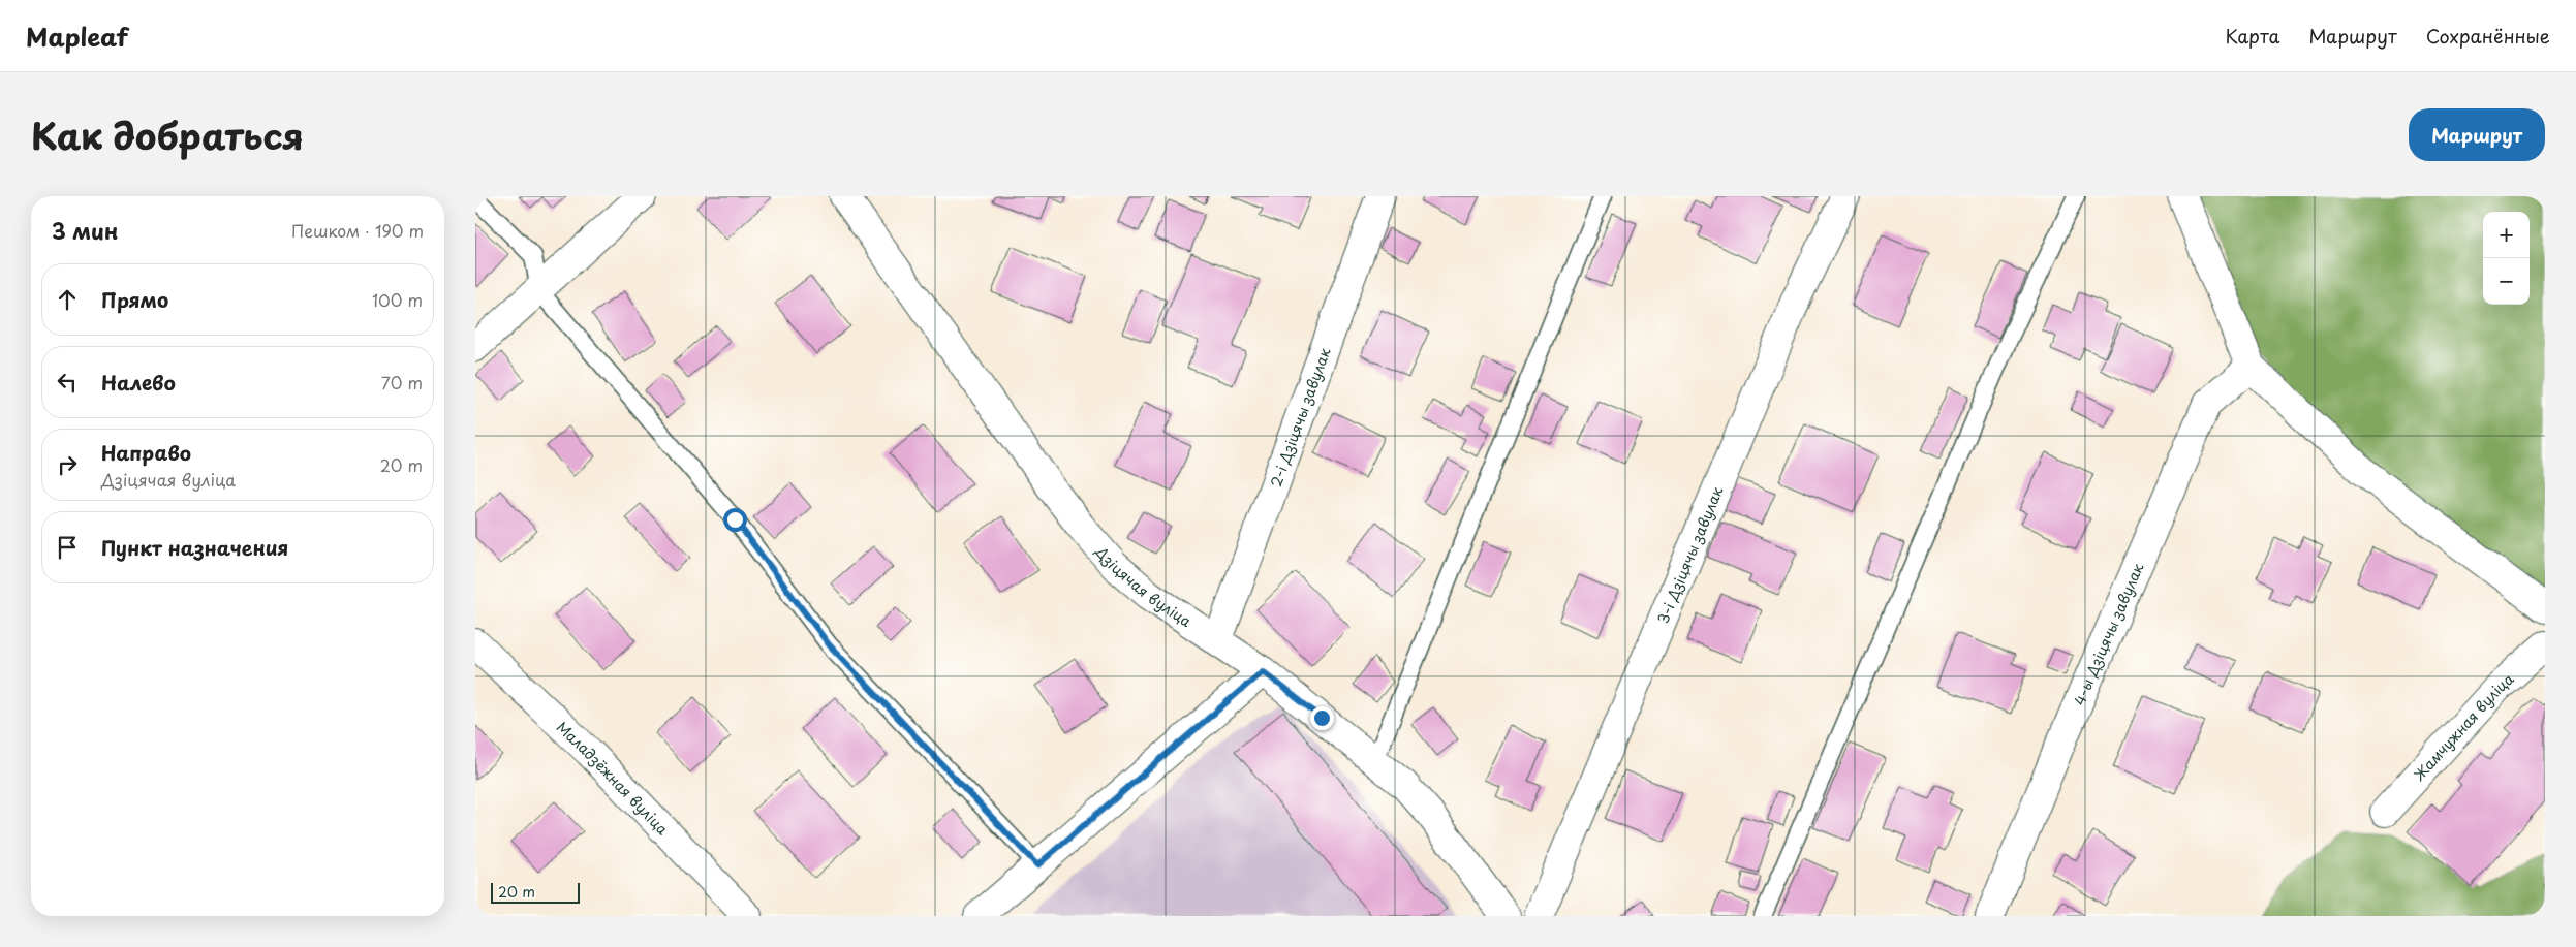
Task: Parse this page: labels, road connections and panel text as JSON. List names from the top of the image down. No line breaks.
{"streets":{"street":["2-і Дзіцячы завулак","3-і Дзіцячы завулак","Дзіцячая вуліца","4-ы Дзіцячы завулак","Жамчужная вуліца","Маладзёжная вуліца"]},"crossings":[["2-і Дзіцячы завулак","Дзіцячая вуліца"]],"scale_bar":"20 m","page":{"header":"Mapleaf","nav":["Карта","Маршрут","Сохранённые"],"title":"Как добраться","buttons":"Маршрут","heading":["3 мин","Пешком · 190 m"],"map_buttons":["+","−"],"list":[["Прямо","100 m"],["Налево","70 m"],["Направо","Дзіцячая вуліца","20 m"],"Пункт назначения"],"scale":"20 m"}}
